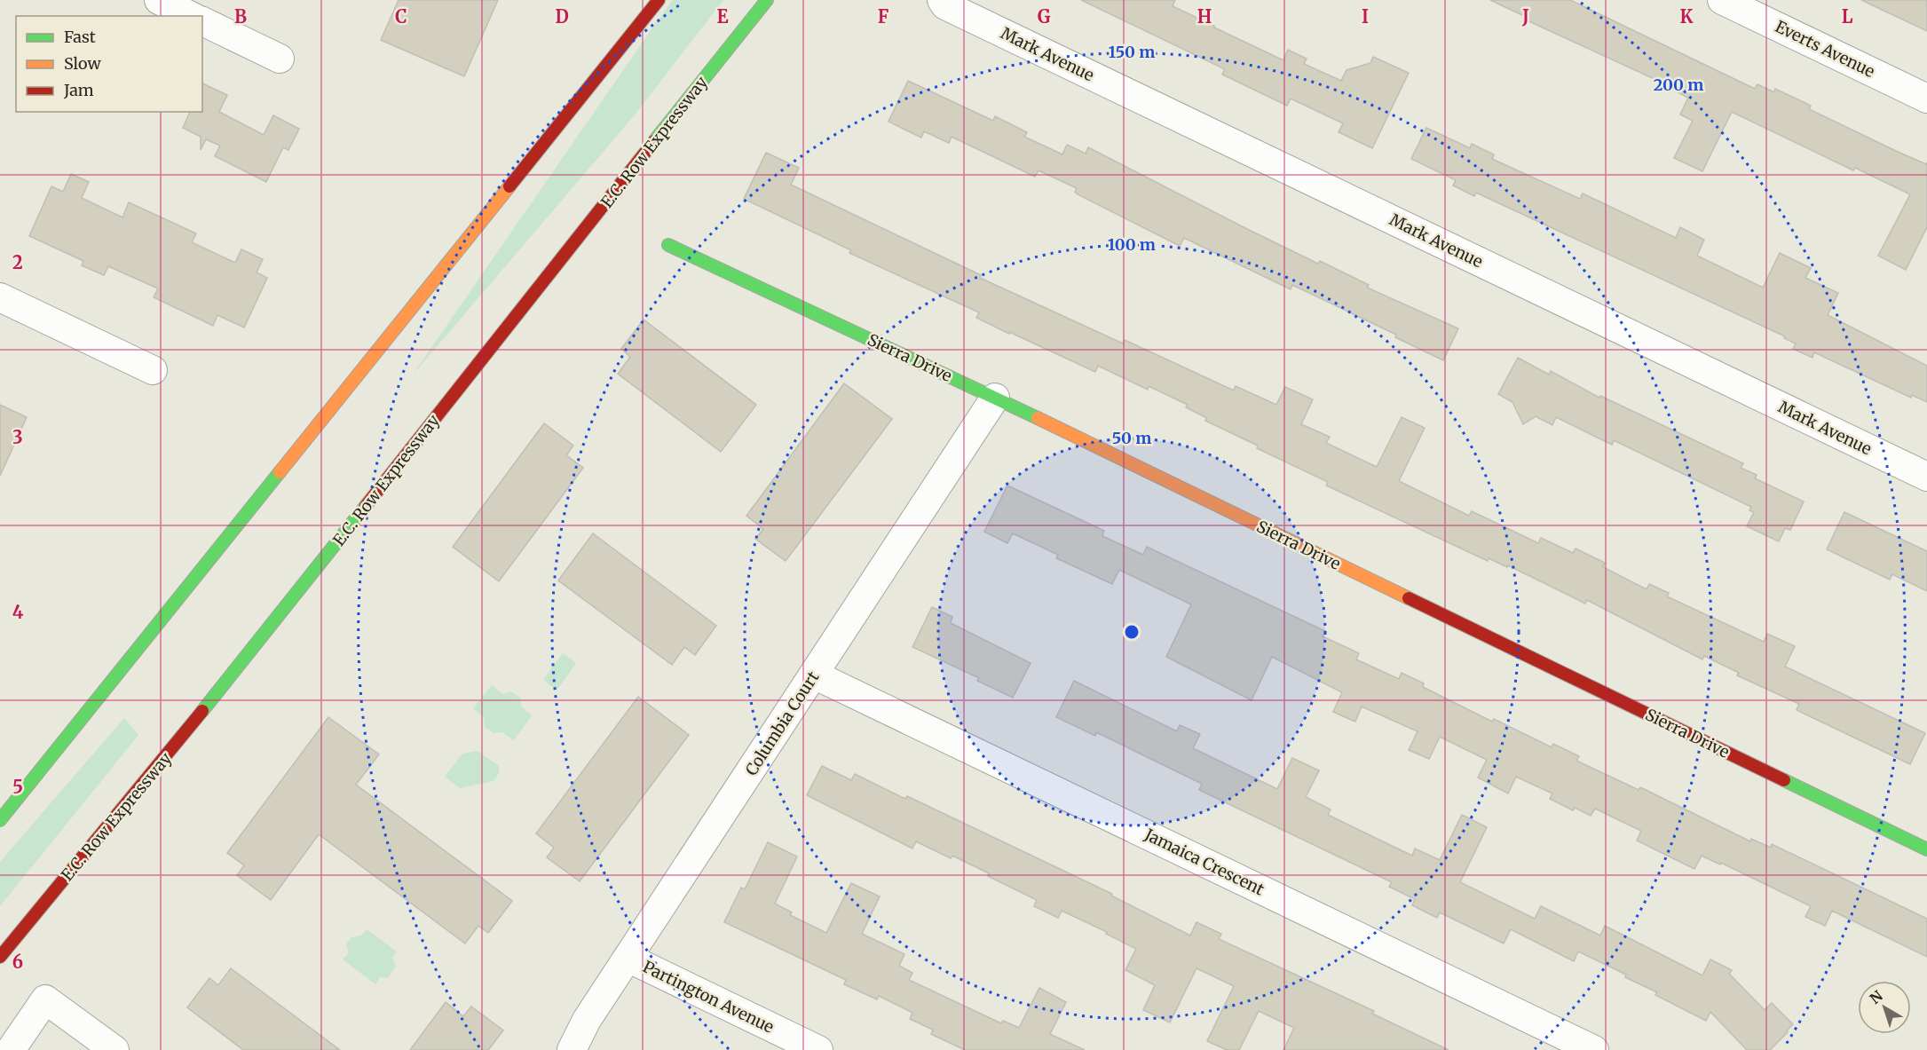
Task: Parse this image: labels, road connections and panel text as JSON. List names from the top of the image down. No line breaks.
{"streets":{"main road":["E.C. Row Expressway","Sierra Drive"],"street":["Everts Avenue","Mark Avenue","Columbia Court","Jamaica Crescent","Partington Avenue"]},"crossings":[["Sierra Drive","Columbia Court"],["Columbia Court","Jamaica Crescent"],["Columbia Court","Partington Avenue"]],"legend":["Fast","Slow","Jam"],"north":"top left","grid":{"columns":["B","C","D","E","F","G","H","I","J","K","L"],"rows":["2","3","4","5","6"]},"rings":["150 m","200 m","100 m","50 m"]}
